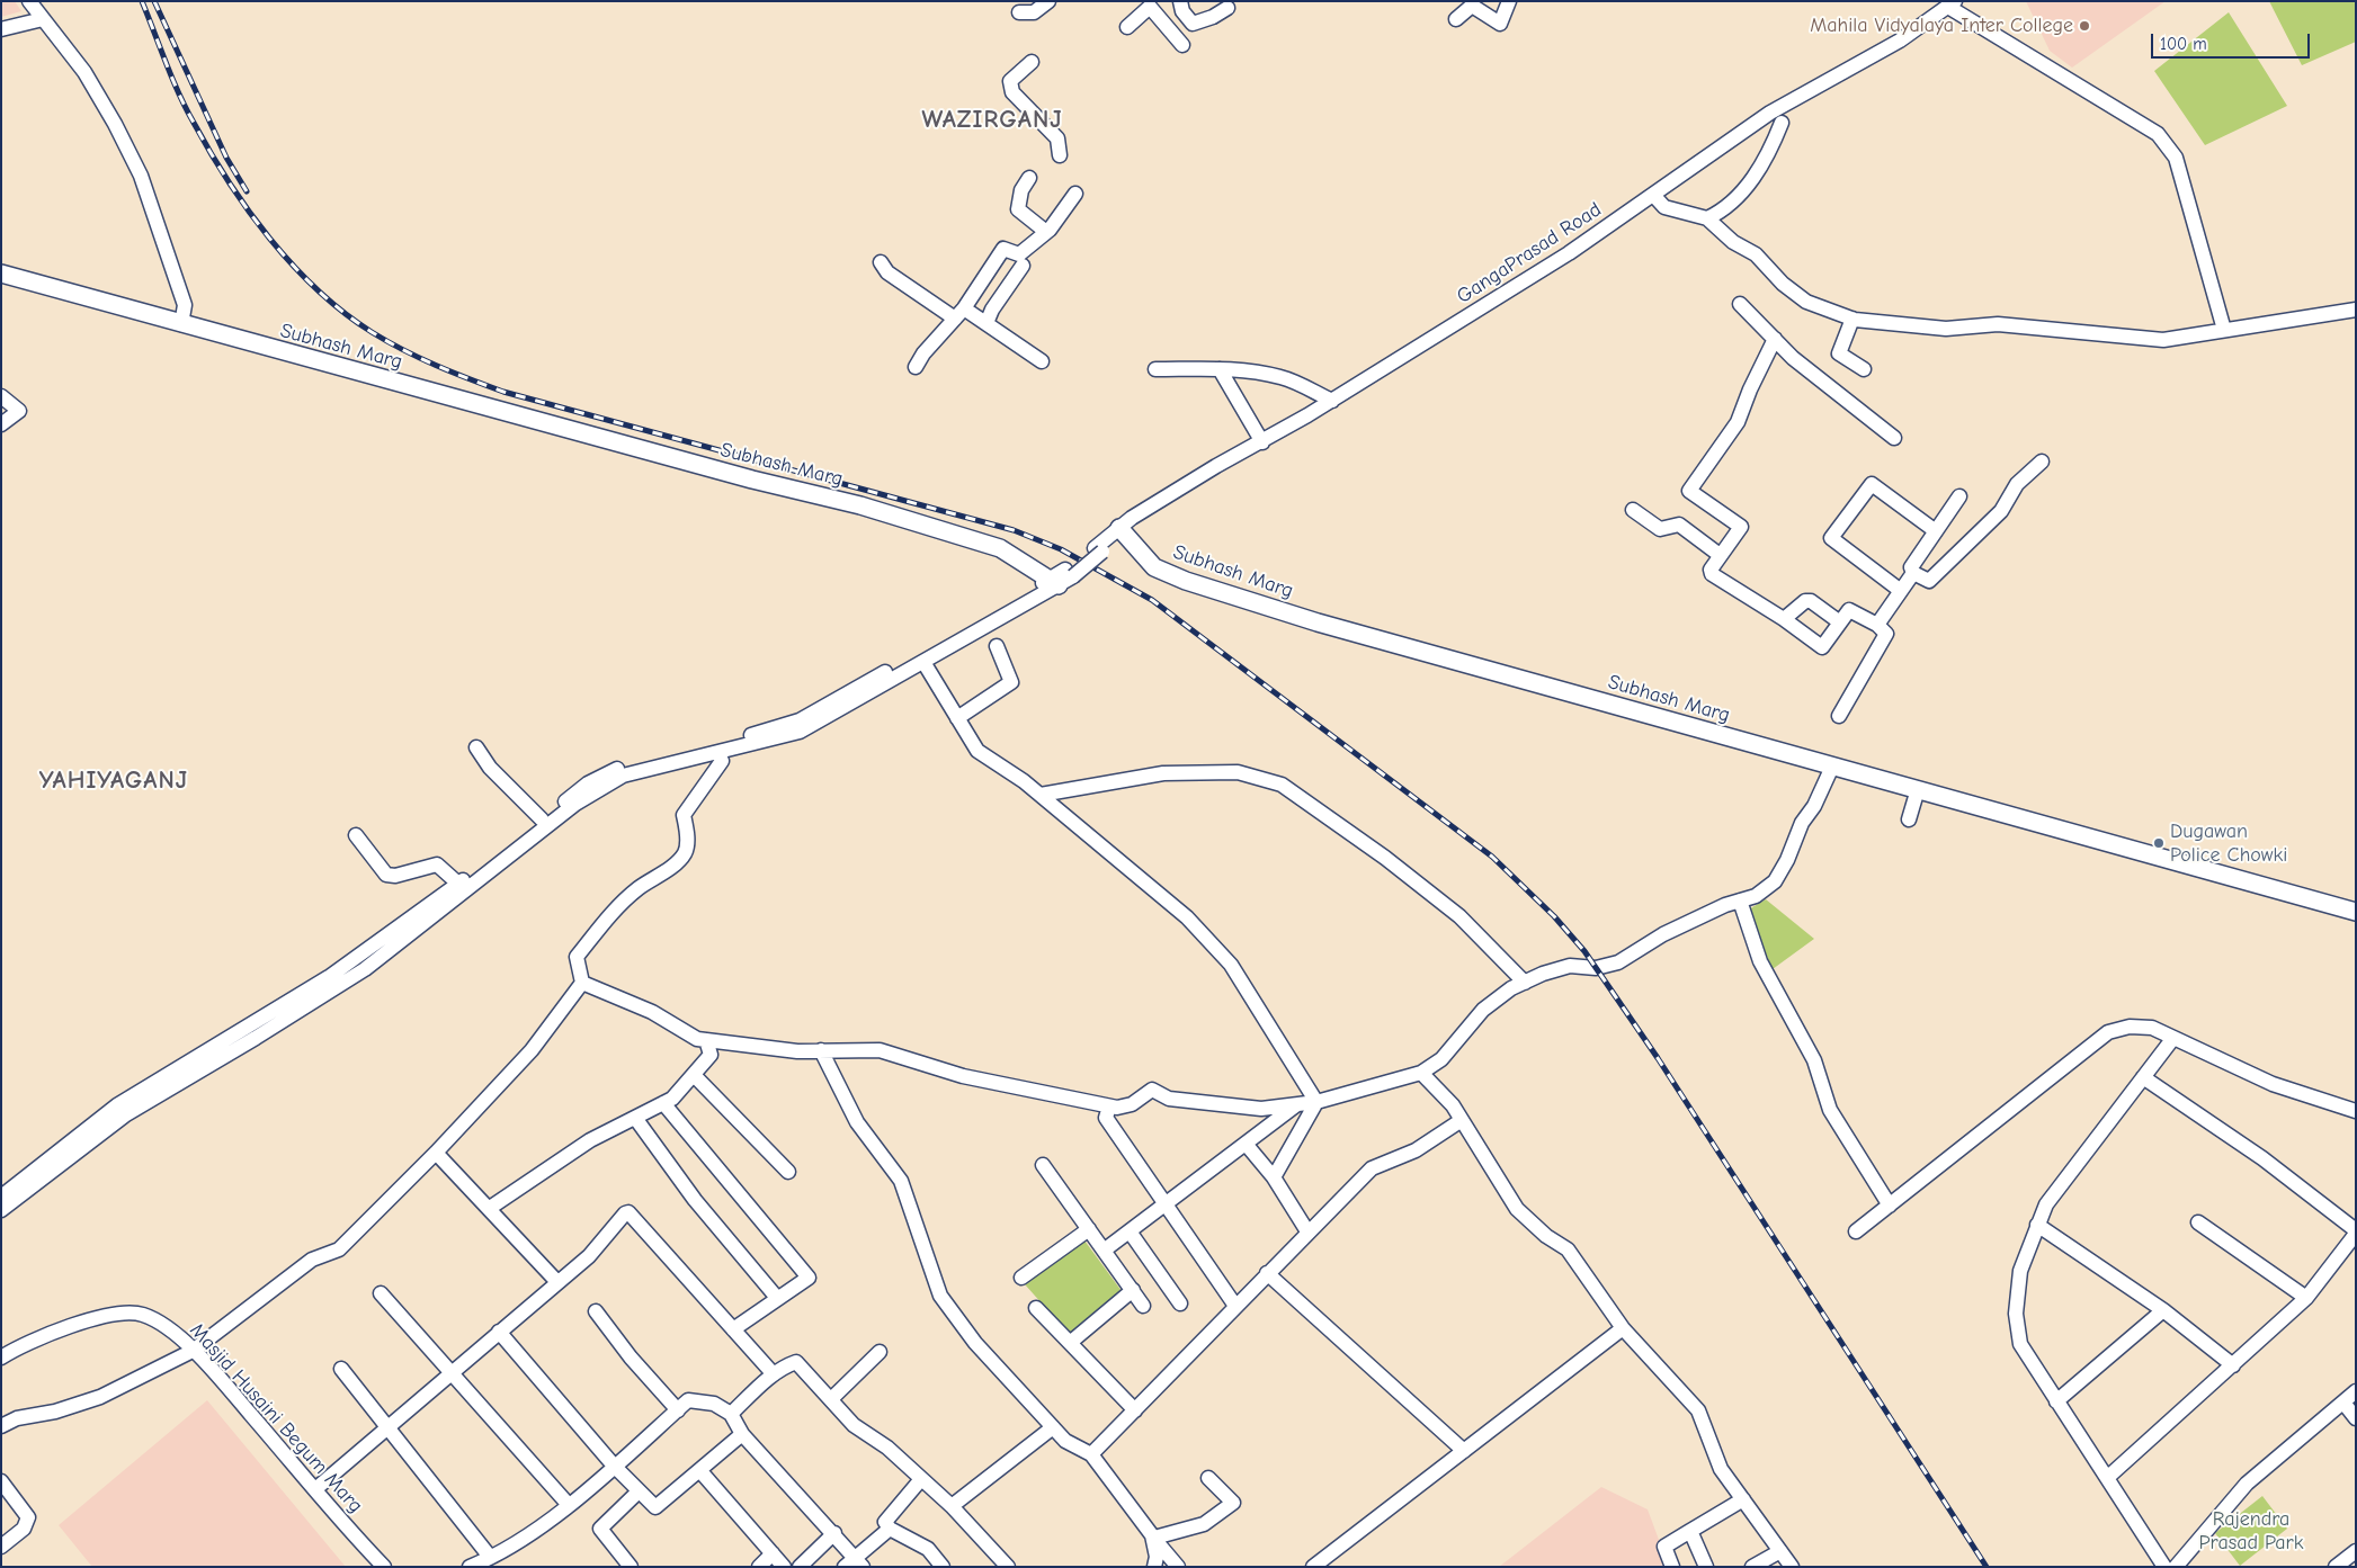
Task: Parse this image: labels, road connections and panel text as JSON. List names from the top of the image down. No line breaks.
{"streets":{"main road":["Subhash Marg"],"street":["GangaPrasad Road","Masjid Husaini Begum Marg"]},"crossings":[["GangaPrasad Road","Subhash Marg"]],"districts":["WAZIRGANJ","YAHIYAGANJ"],"parks":["Rajendra Prasad Park"],"places":["Mahila Vidyalaya Inter College","Dugawan Police Chowki"],"scale_bar":"100 m"}
